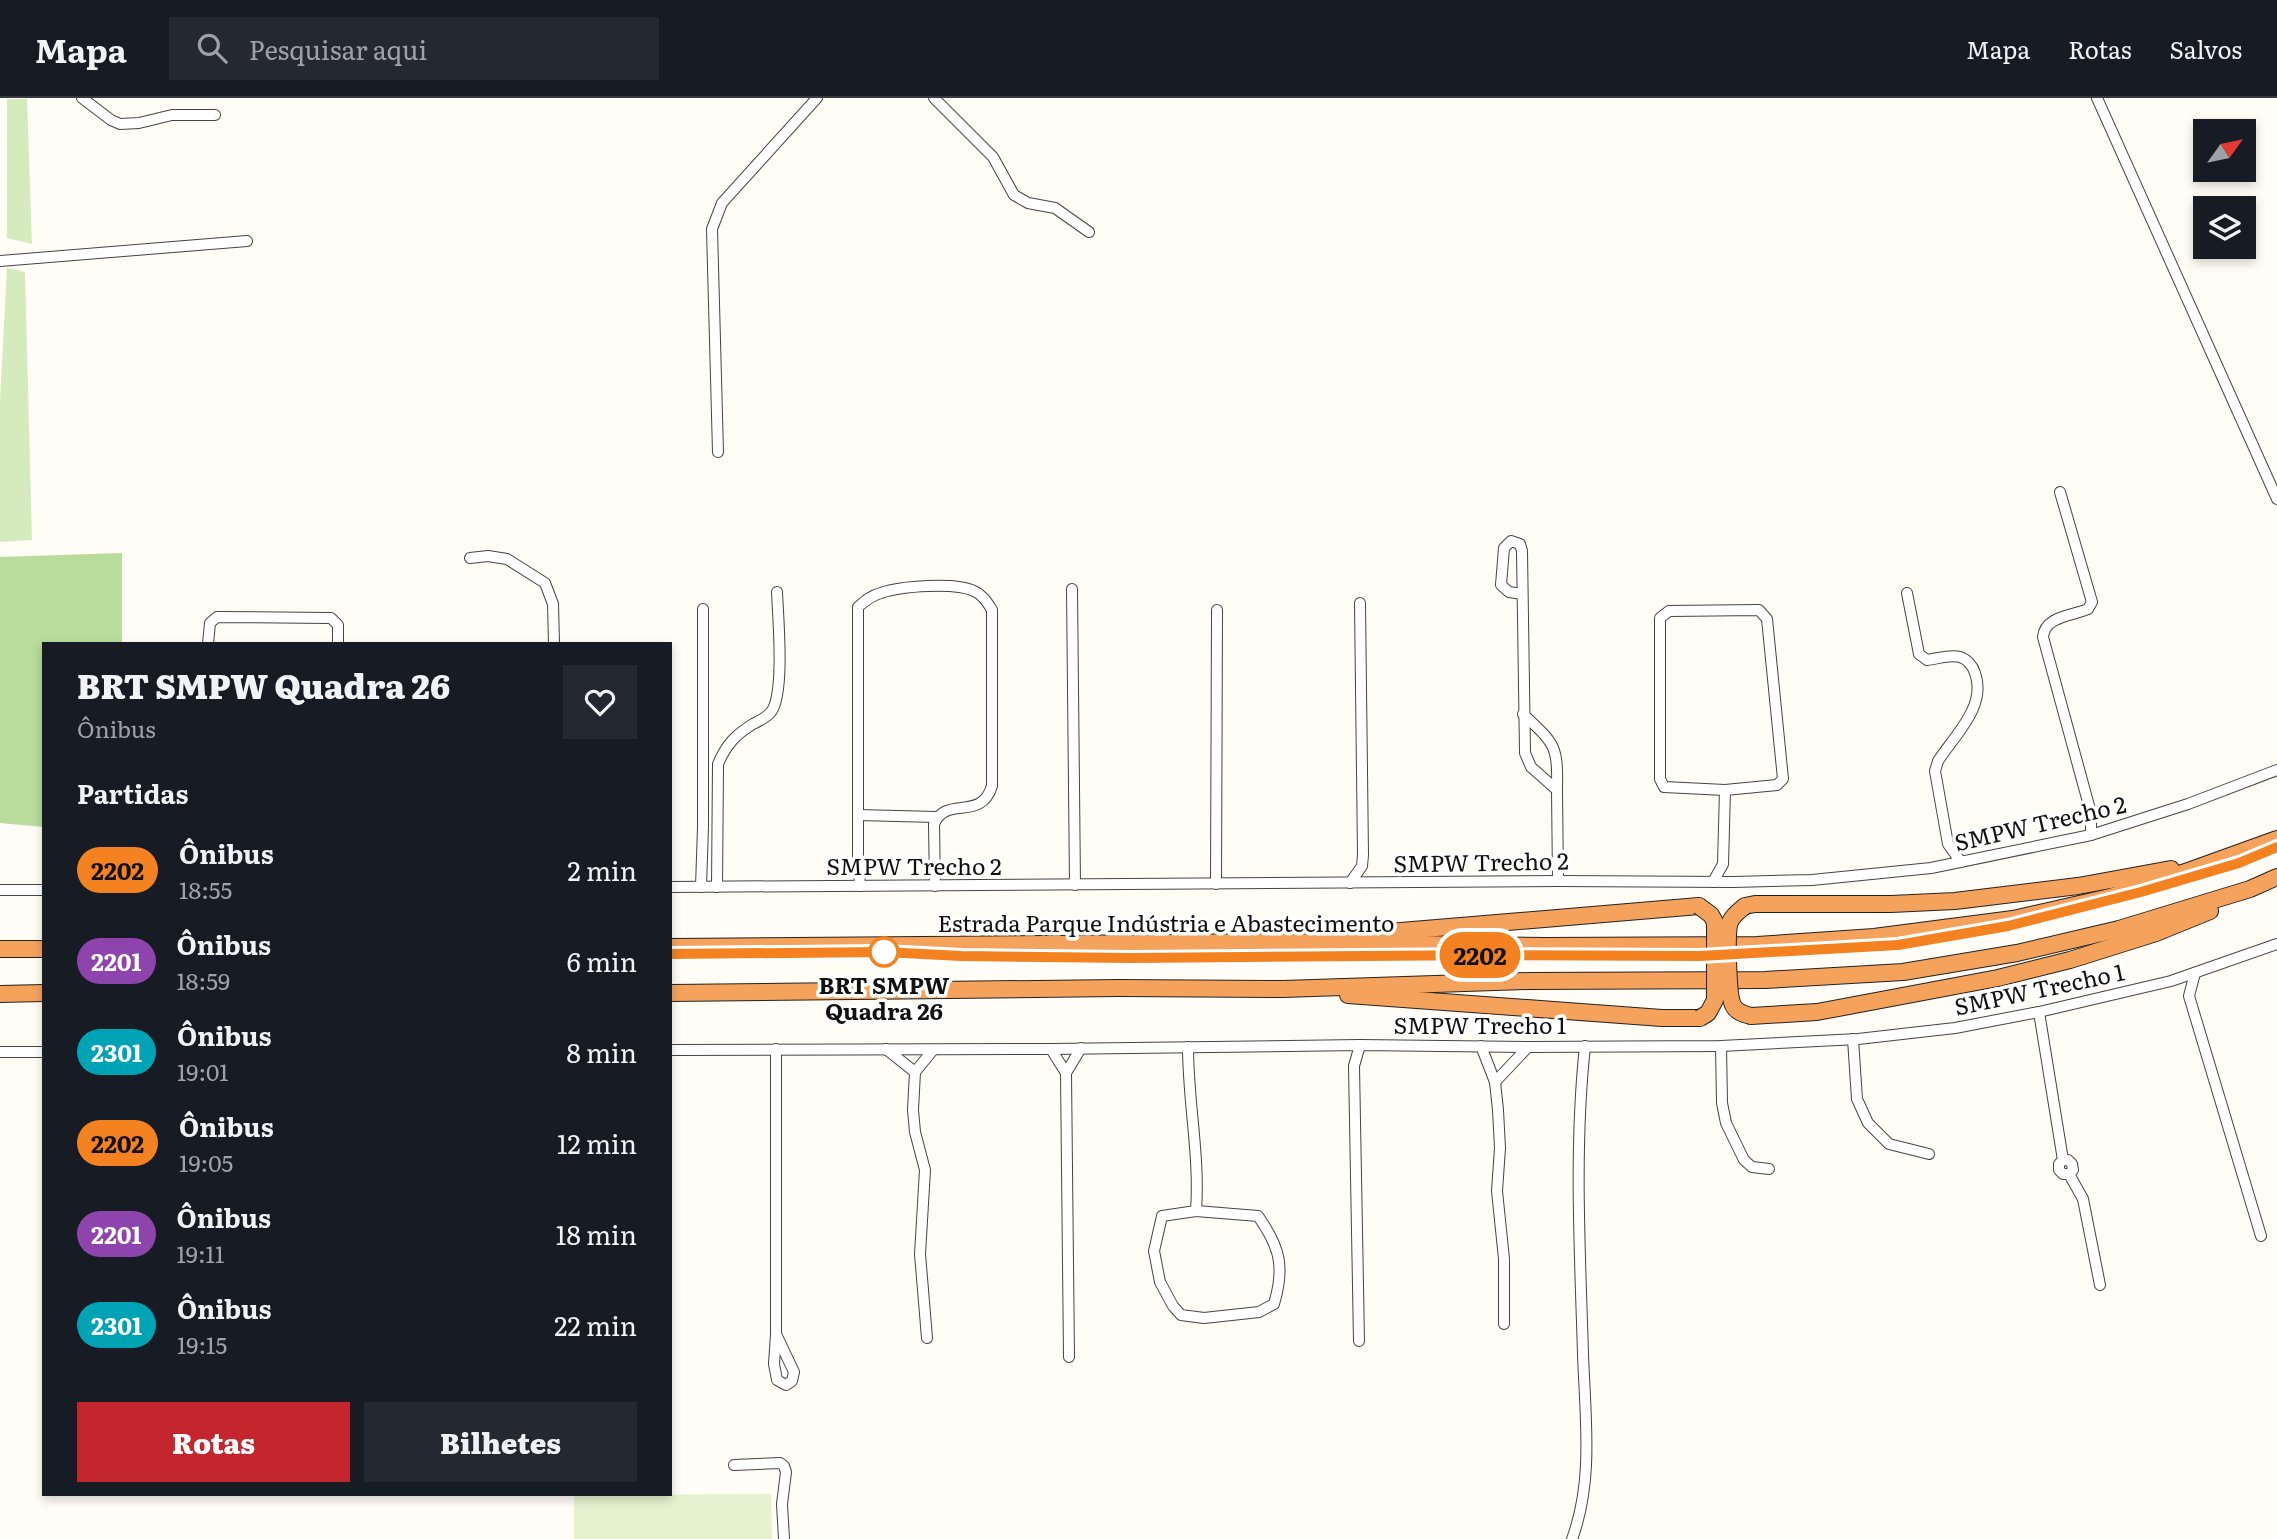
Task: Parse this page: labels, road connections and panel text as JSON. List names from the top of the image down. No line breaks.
{"streets":{"highway":["Estrada Parque Indústria e Abastecimento"],"street":["SMPW Trecho 2","SMPW Trecho 1"]},"places":["BRT SMPW Quadra 26"],"lines":["bus line 2202"],"north":"top right","page":{"header":"Mapa","search":"Pesquisar aqui","nav":["Mapa","Rotas","Salvos"],"on_map":"2202","heading":[["BRT SMPW Quadra 26","Ônibus"],"Partidas"],"list":[{"mark":"2202","name":"Ônibus","note":"18:55","value":"2 min"},{"mark":"2201","name":"Ônibus","note":"18:59","value":"6 min"},{"mark":"2301","name":"Ônibus","note":"19:01","value":"8 min"},{"mark":"2202","name":"Ônibus","note":"19:05","value":"12 min"},{"mark":"2201","name":"Ônibus","note":"19:11","value":"18 min"},{"mark":"2301","name":"Ônibus","note":"19:15","value":"22 min"}],"buttons":["Rotas","Bilhetes"]}}
